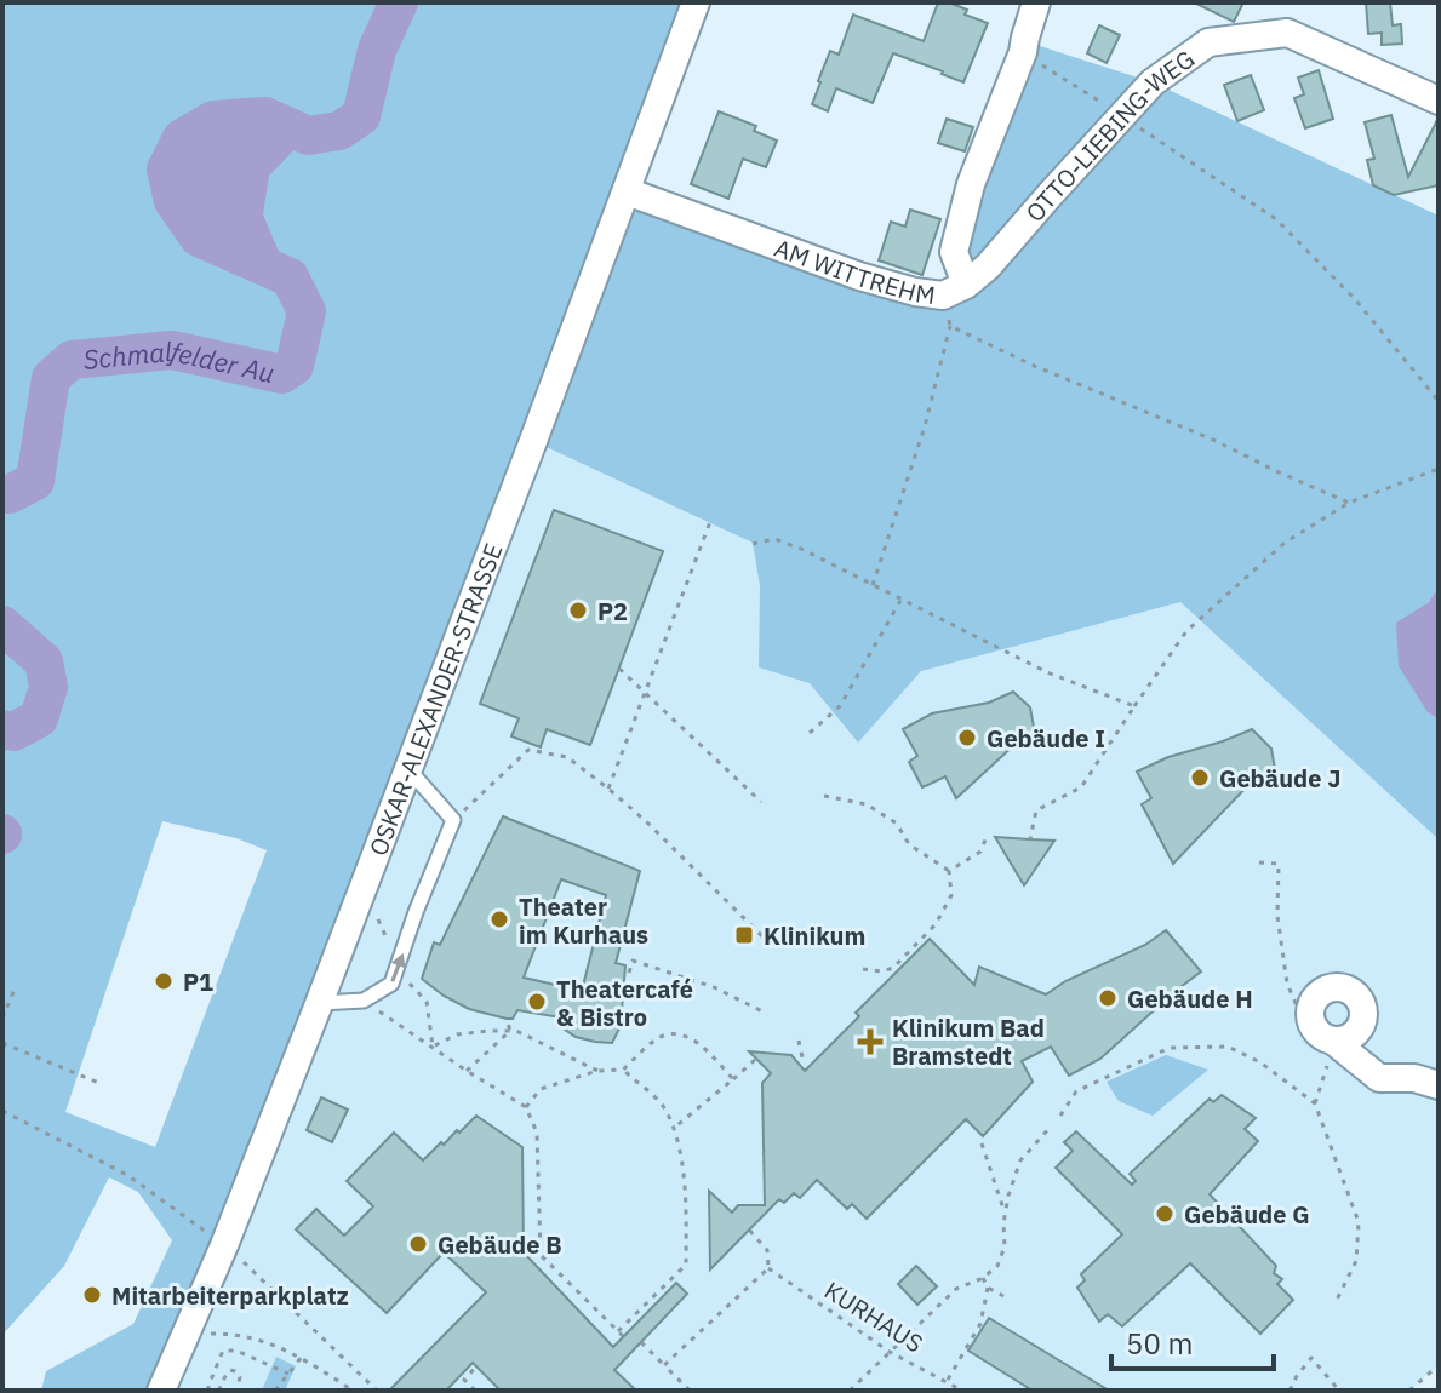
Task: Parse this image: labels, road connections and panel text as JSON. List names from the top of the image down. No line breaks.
{"streets":{"street":["OTTO-LIEBING-WEG","AM WITTREHM","OSKAR-ALEXANDER-STRASSE"],"path":["KURHAUS"]},"crossings":[["OTTO-LIEBING-WEG","AM WITTREHM"],["AM WITTREHM","OSKAR-ALEXANDER-STRASSE"]],"water":["Schmalfelder Au"],"places":{"other":["P2","Gebäude I","Gebäude J","Theater im Kurhaus","P1","Gebäude H","Theatercafé & Bistro","Gebäude G","Gebäude B","Mitarbeiterparkplatz"],"transit":["Klinikum"],"health":["Klinikum Bad Bramstedt"]},"scale_bar":"50 m"}
